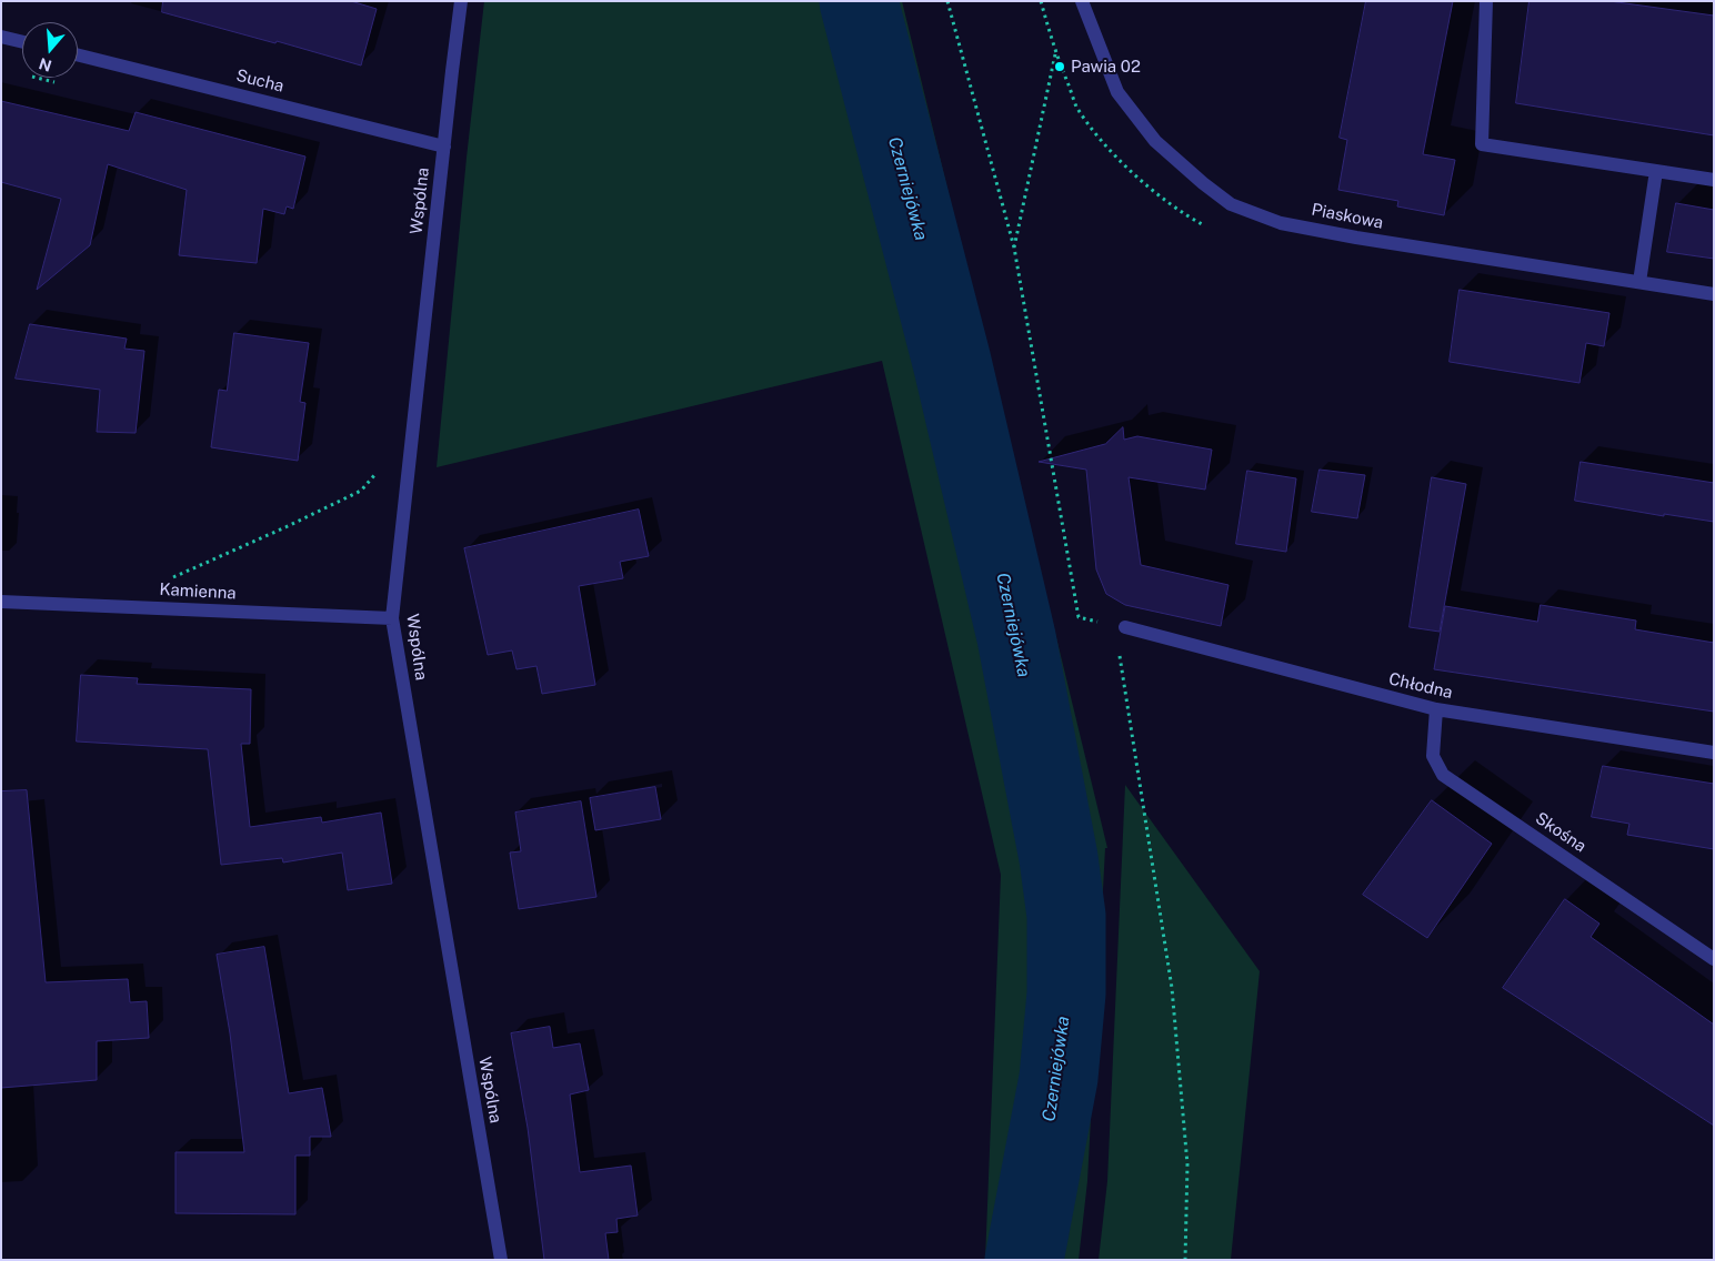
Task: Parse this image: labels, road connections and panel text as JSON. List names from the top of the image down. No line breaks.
{"streets":{"street":["Sucha","Wspólna","Piaskowa","Kamienna","Chłodna","Skośna"]},"crossings":[["Sucha","Wspólna"],["Wspólna","Kamienna"],["Chłodna","Skośna"]],"water":["Czerniejówka"],"places":["Pawia 02"],"north":"bottom"}
